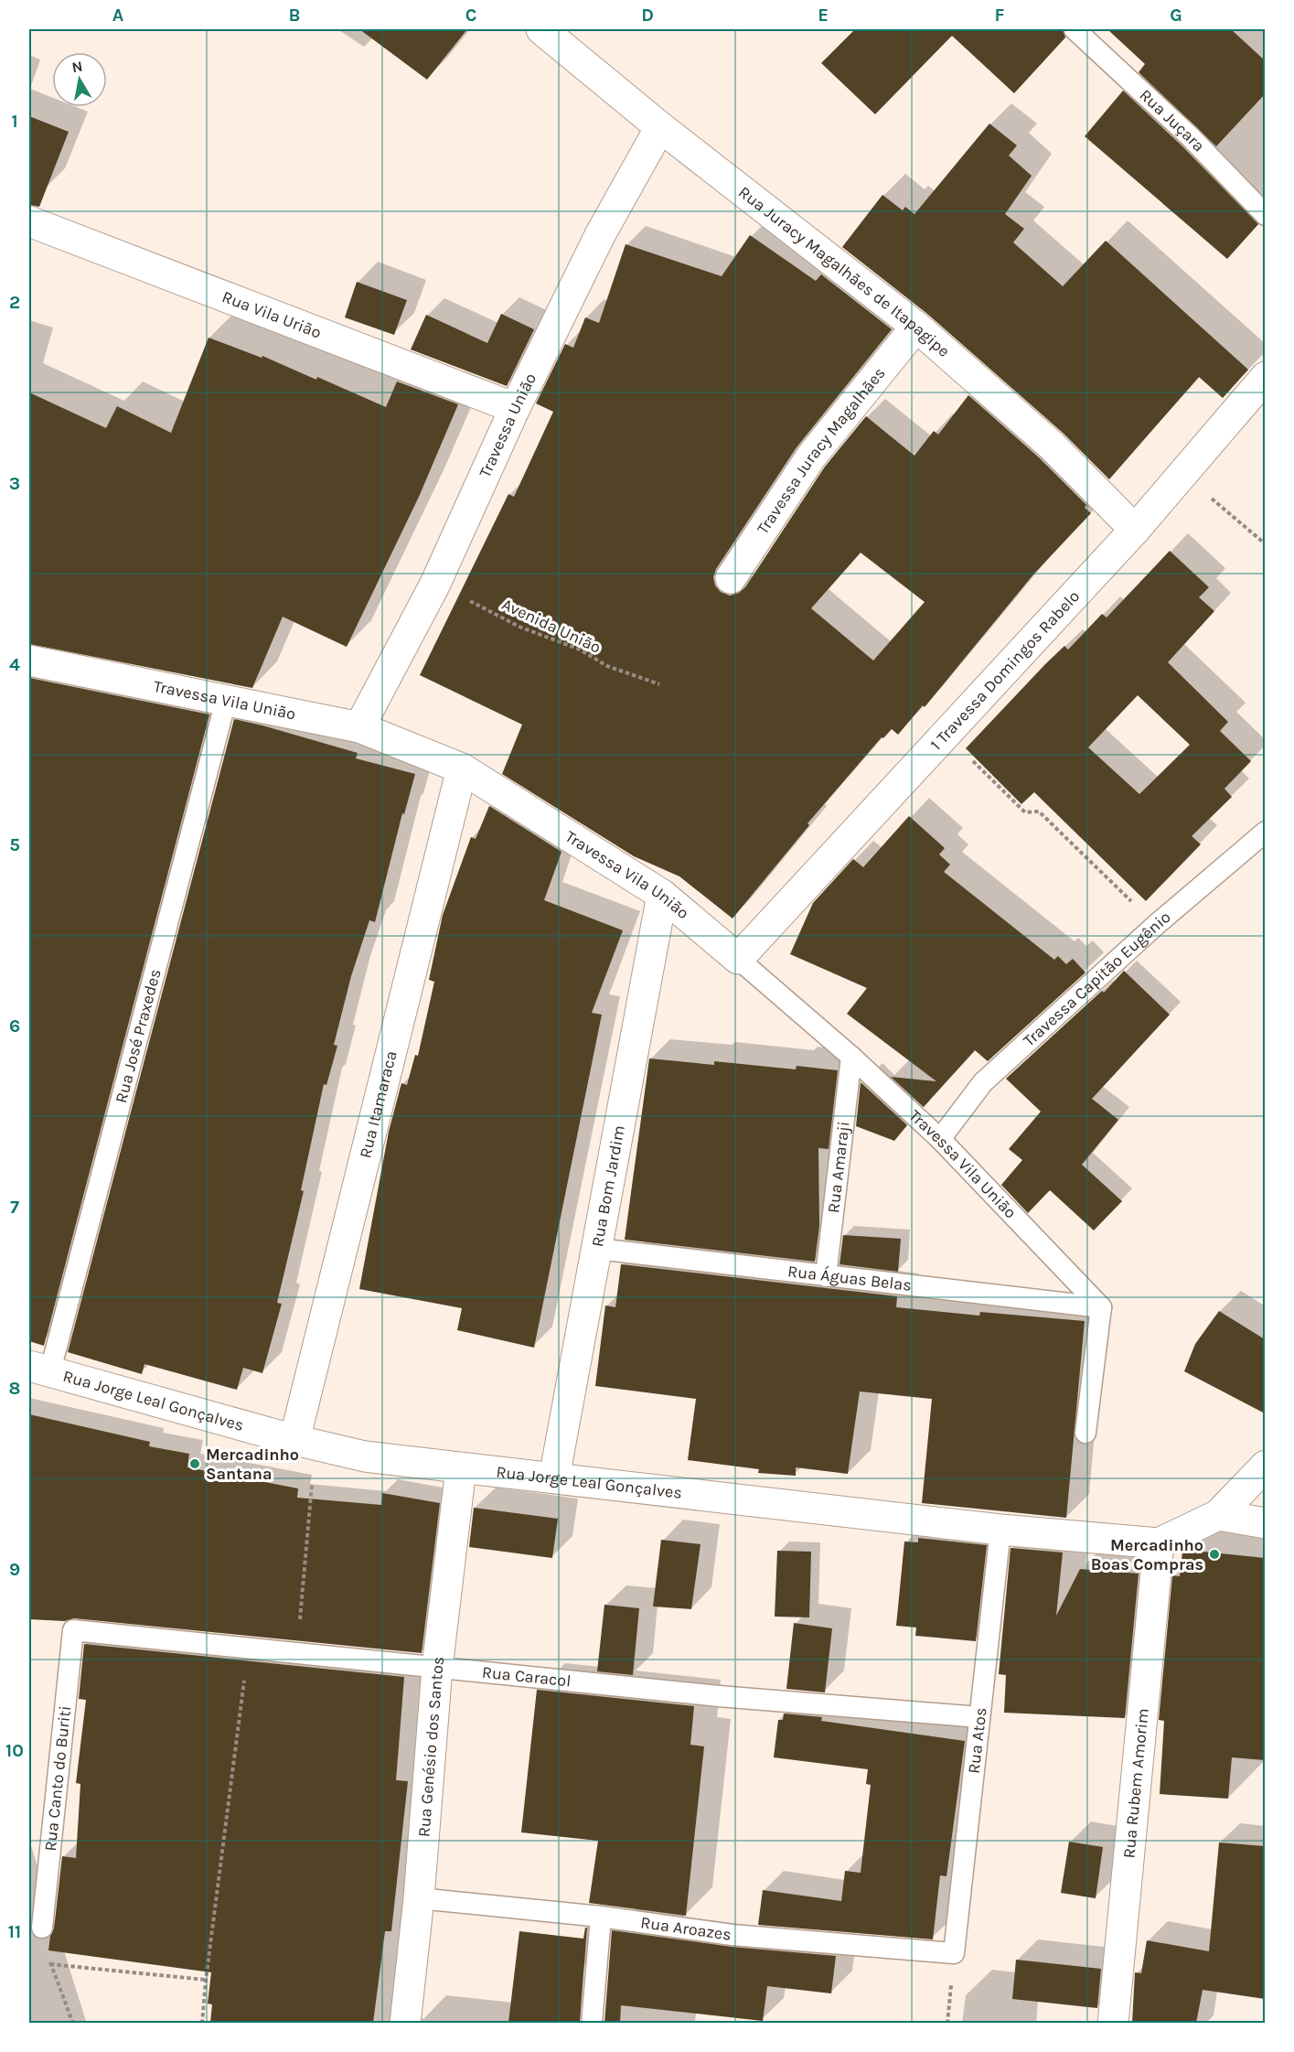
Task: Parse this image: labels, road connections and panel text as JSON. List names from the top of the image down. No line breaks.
{"streets":{"street":["Rua Juracy Magalhães de Itapagipe","Rua Vila Urião","Travessa União","Travessa Juracy Magalhães","1 Travessa Domingos Rabelo","Travessa Vila União","Rua Itamaraca","Rua Bom Jardim","Rua Jorge Leal Gonçalves","Rua Genésio dos Santos","Rua Rubem Amorim"],"lane":["Rua Juçara","Travessa Capitão Eugênio","Rua José Praxedes","Rua Amaraji","Rua Águas Belas","Rua Caracol","Rua Atos","Rua Canto do Buriti","Rua Aroazes"],"path":["Avenida União"]},"crossings":[["Rua Juracy Magalhães de Itapagipe","Travessa União"],["Rua Juracy Magalhães de Itapagipe","Travessa Juracy Magalhães"],["Rua Juracy Magalhães de Itapagipe","1 Travessa Domingos Rabelo"],["Rua Vila Urião","Travessa União"],["Travessa União","Avenida União"],["Travessa União","Travessa Vila União"],["1 Travessa Domingos Rabelo","Travessa Vila União"],["Travessa Vila União","Travessa Capitão Eugênio"],["Travessa Vila União","Rua José Praxedes"],["Travessa Vila União","Rua Itamaraca"],["Travessa Vila União","Rua Amaraji"],["Travessa Vila União","Rua Bom Jardim"],["Travessa Vila União","Rua Águas Belas"],["Rua José Praxedes","Rua Jorge Leal Gonçalves"],["Rua Itamaraca","Rua Jorge Leal Gonçalves"],["Rua Amaraji","Rua Águas Belas"],["Rua Bom Jardim","Rua Águas Belas"],["Rua Bom Jardim","Rua Jorge Leal Gonçalves"],["Rua Jorge Leal Gonçalves","Rua Atos"],["Rua Jorge Leal Gonçalves","Rua Genésio dos Santos"],["Rua Jorge Leal Gonçalves","Rua Rubem Amorim"],["Rua Caracol","Rua Atos"],["Rua Caracol","Rua Genésio dos Santos"],["Rua Caracol","Rua Canto do Buriti"],["Rua Atos","Rua Aroazes"],["Rua Genésio dos Santos","Rua Aroazes"]],"places":["Mercadinho Santana","Mercadinho Boas Compras"],"north":"top","grid":{"columns":["A","B","C","D","E","F","G"],"rows":["1","2","3","4","5","6","7","8","9","10","11"]}}
